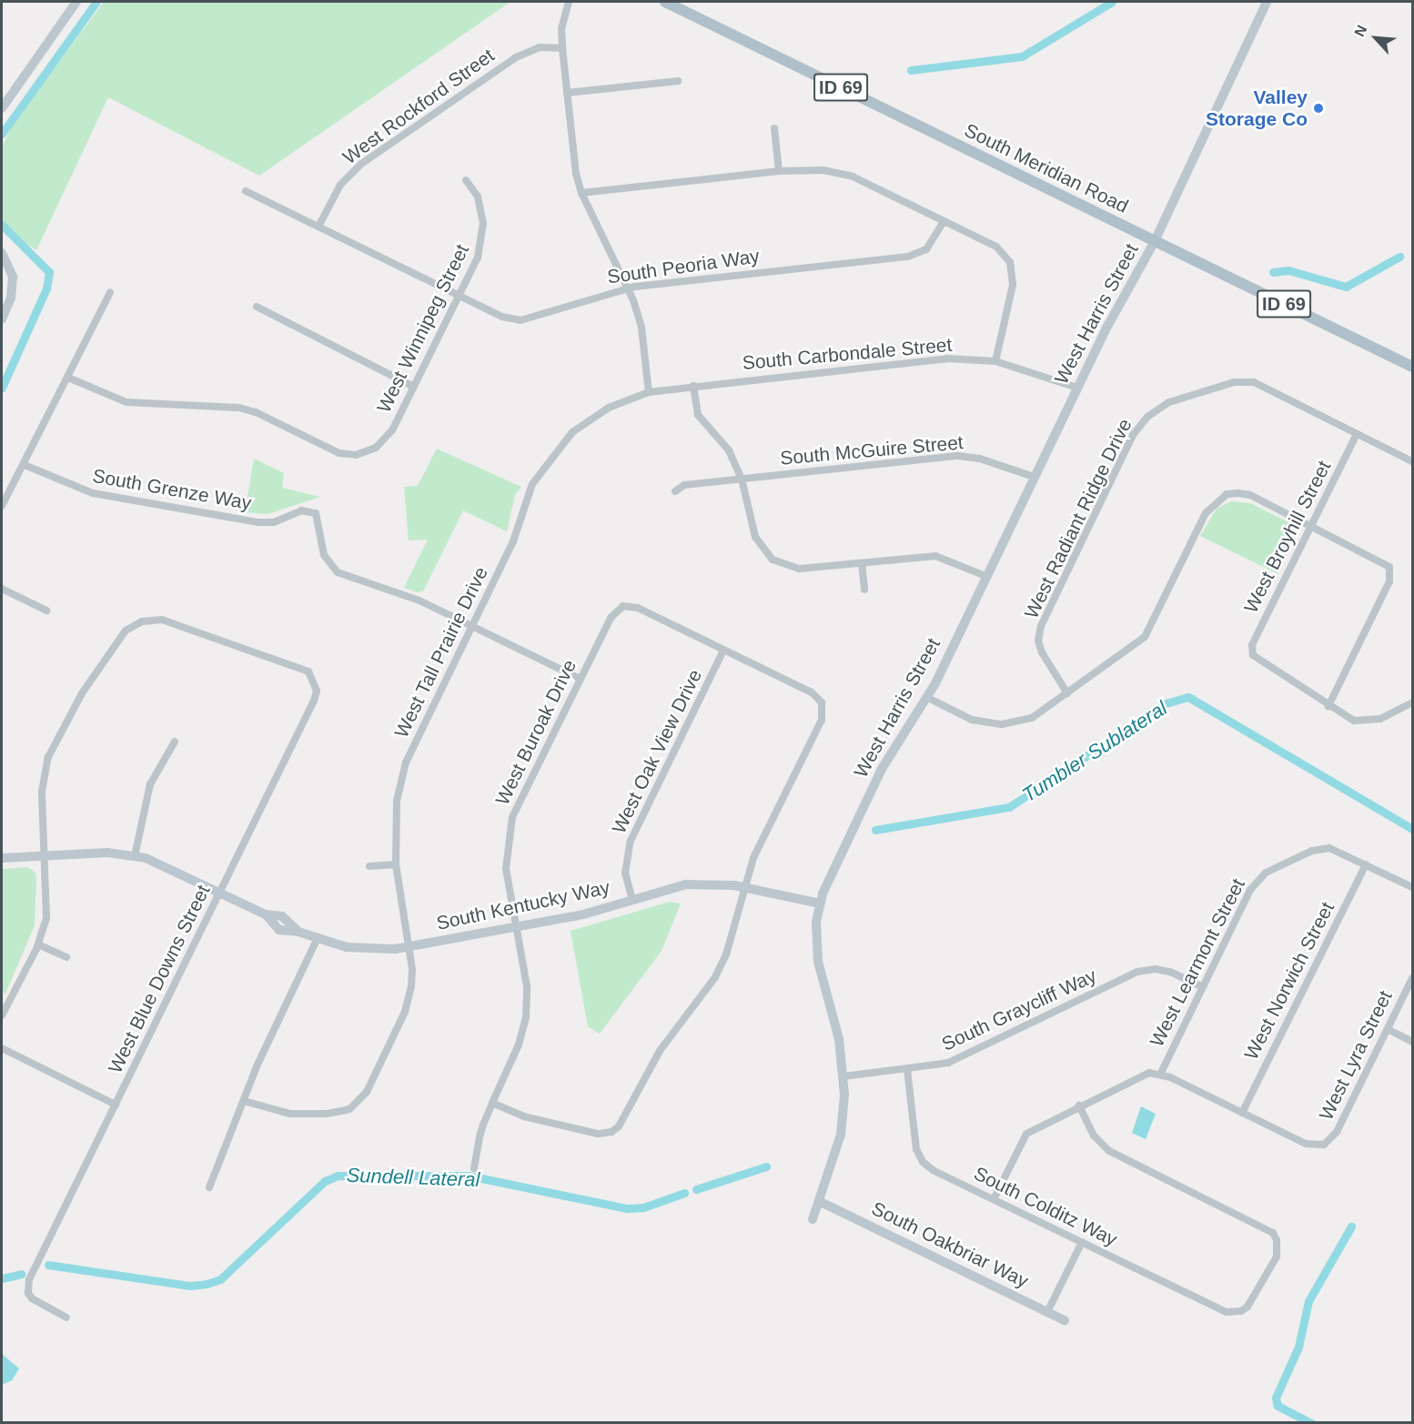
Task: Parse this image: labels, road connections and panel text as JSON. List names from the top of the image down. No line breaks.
{"streets":{"main road":["ID 69","South Meridian Road"],"street":["West Rockford Street","South Peoria Way","West Harris Street","West Winnipeg Street","South Carbondale Street","South McGuire Street","South Grenze Way","West Radiant Ridge Drive","West Broyhill Street","West Tall Prairie Drive","West Buroak Drive","West Oak View Drive","South Kentucky Way","West Learmont Street","West Blue Downs Street","West Norwich Street","South Graycliff Way","West Lyra Street","South Colditz Way","South Oakbriar Way"]},"crossings":[["West Rockford Street","South Peoria Way"],["South Meridian Road","West Harris Street"],["South Peoria Way","West Winnipeg Street"],["West Harris Street","South Carbondale Street"],["West Harris Street","South McGuire Street"],["West Harris Street","South Kentucky Way"],["West Harris Street","South Graycliff Way"],["West Harris Street","South Oakbriar Way"],["South Carbondale Street","West Tall Prairie Drive"],["South Grenze Way","West Tall Prairie Drive"],["West Radiant Ridge Drive","West Broyhill Street"],["West Tall Prairie Drive","South Kentucky Way"],["West Buroak Drive","West Oak View Drive"],["West Buroak Drive","South Kentucky Way"],["West Oak View Drive","South Kentucky Way"],["South Kentucky Way","West Blue Downs Street"],["West Learmont Street","West Norwich Street"],["West Learmont Street","South Graycliff Way"],["West Norwich Street","West Lyra Street"],["South Graycliff Way","South Colditz Way"]],"water":["Tumbler Sublateral","Sundell Lateral"],"places":["Valley Storage Co"],"north":"top left"}
